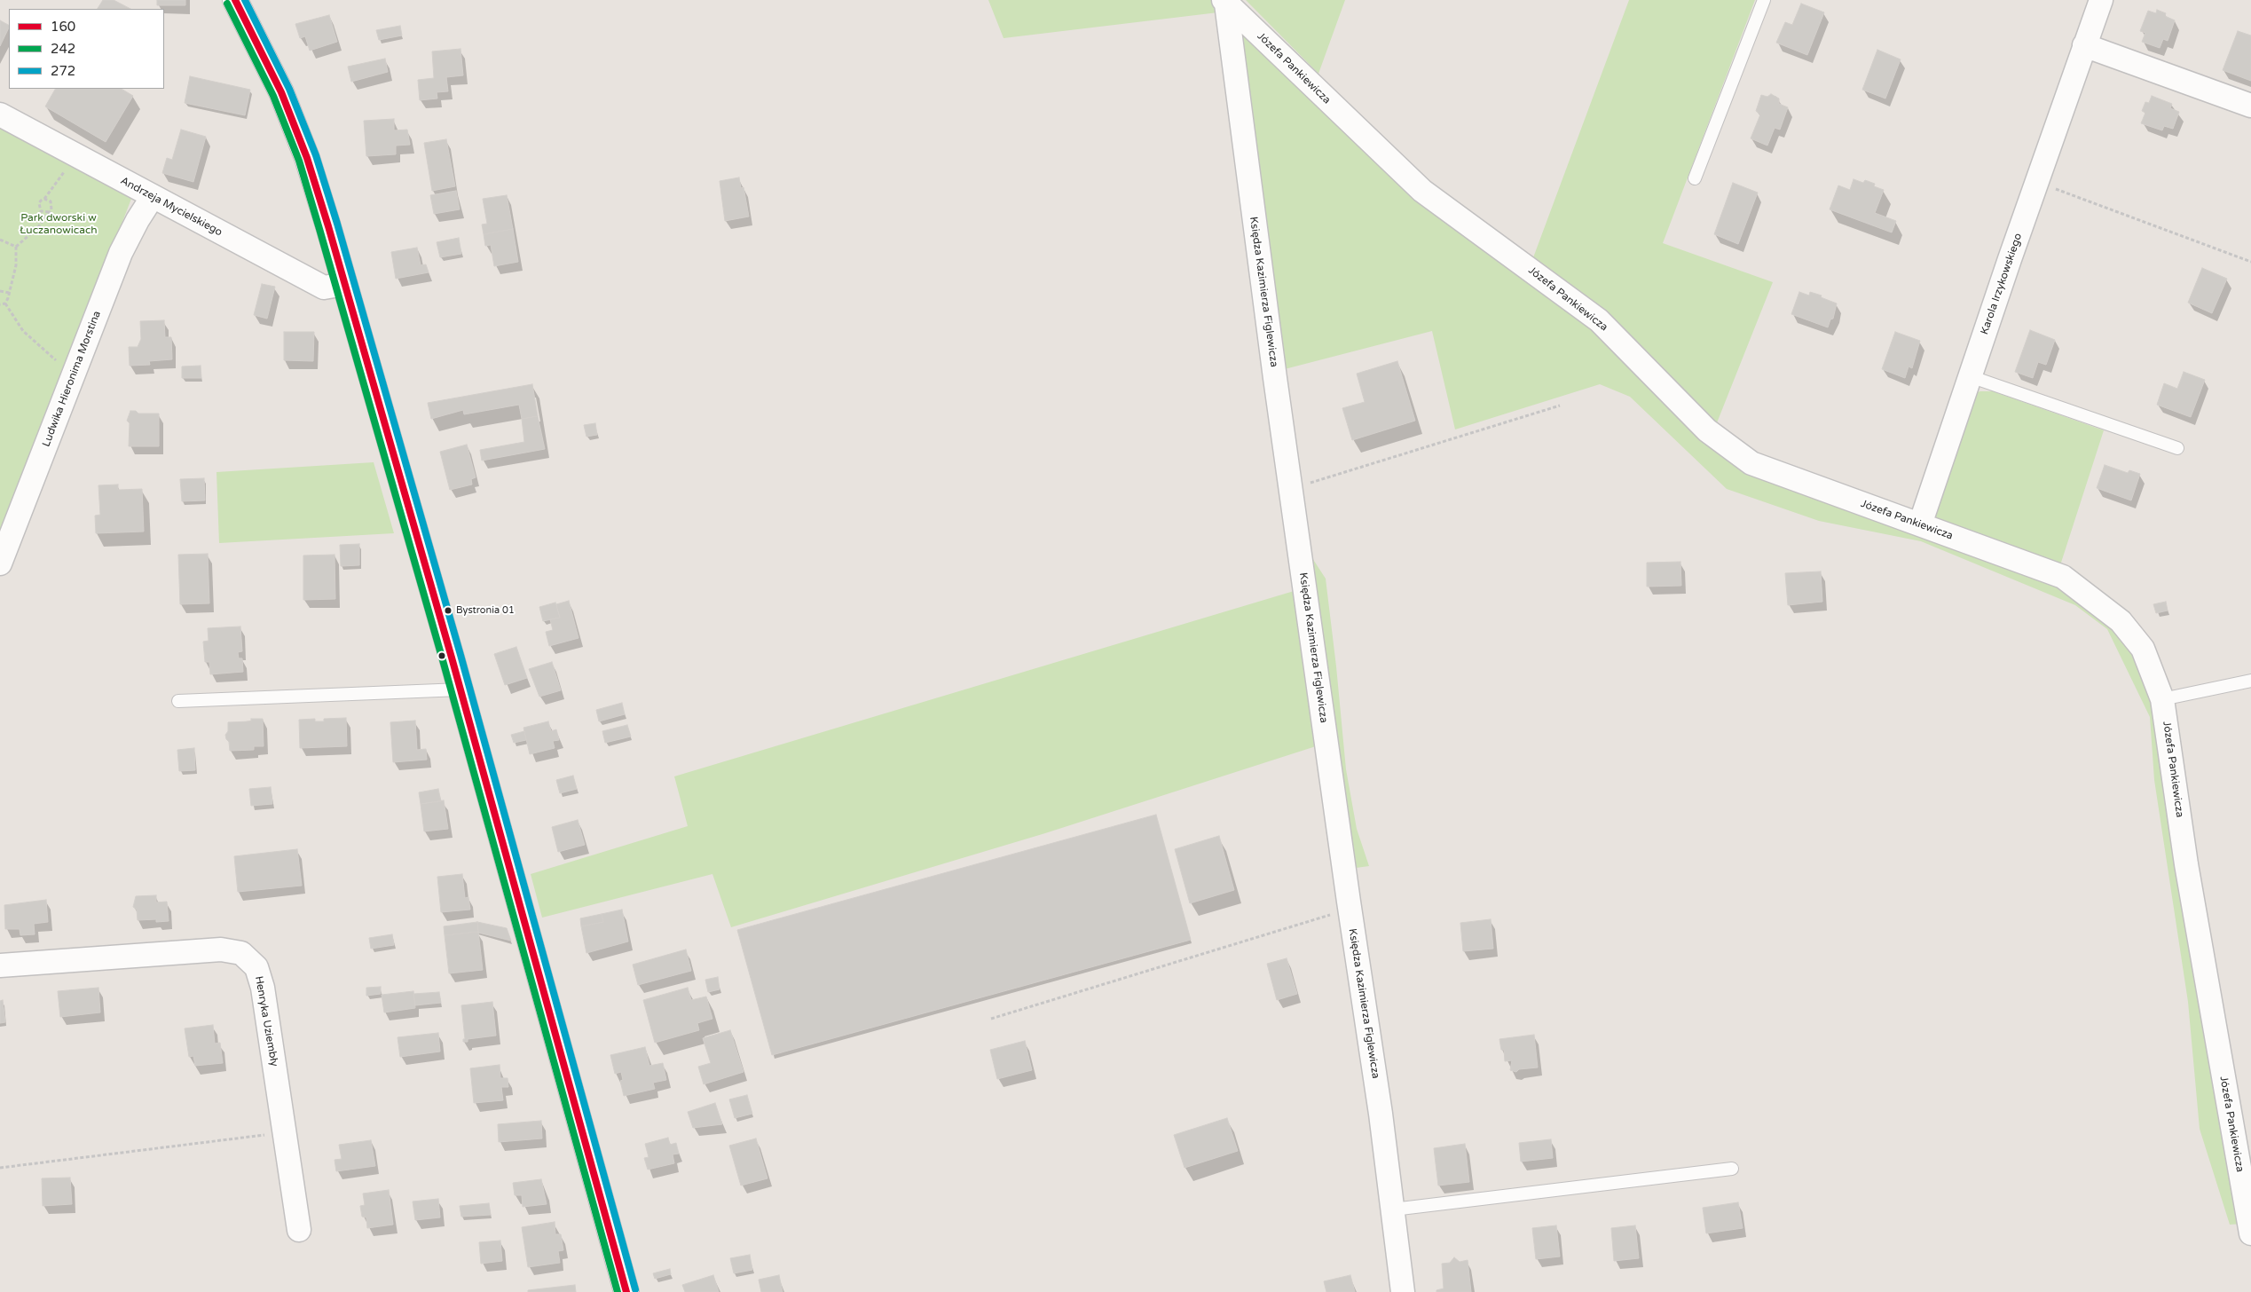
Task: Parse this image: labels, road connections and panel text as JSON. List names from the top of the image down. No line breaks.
{"streets":{"street":["Józefa Pankiewicza","Andrzeja Mycielskiego","Karola Irzykowskiego","Księdza Kazimierza Figlewicza","Ludwika Hieronima Morstina","Henryka Uziembły"]},"crossings":[["Józefa Pankiewicza","Karola Irzykowskiego"],["Józefa Pankiewicza","Księdza Kazimierza Figlewicza"],["Andrzeja Mycielskiego","Ludwika Hieronima Morstina"]],"parks":["Park dworski w Łuczanowicach"],"places":["Bystronia 01"],"lines":["transit line 160","transit line 272","transit line 242"],"legend":["160","242","272"]}
